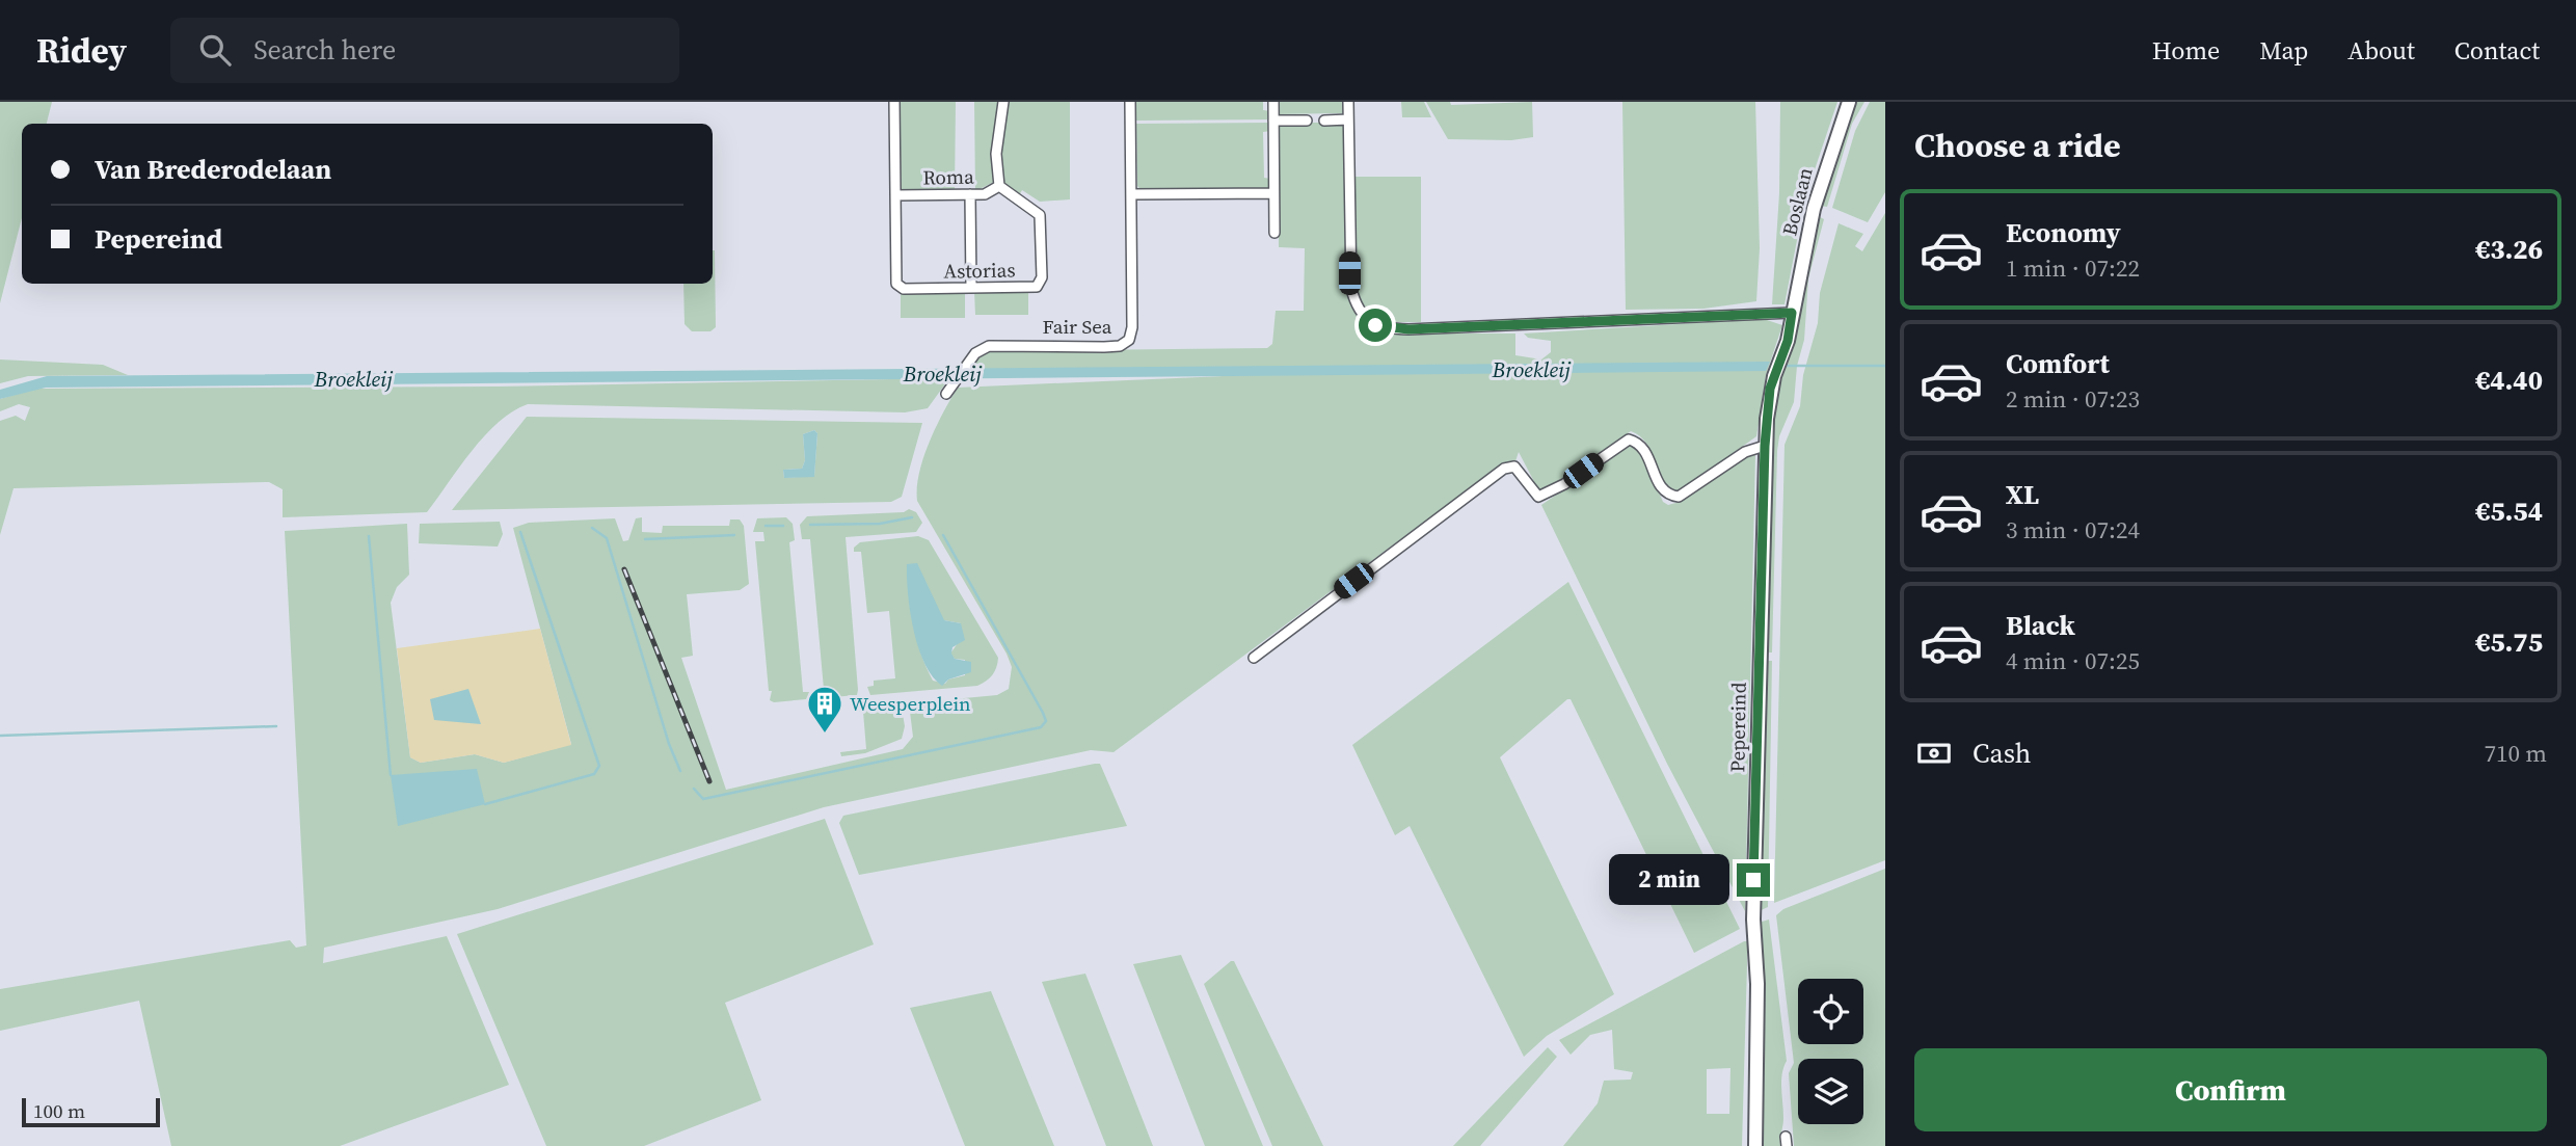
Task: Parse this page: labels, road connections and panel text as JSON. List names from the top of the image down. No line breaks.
{"streets":{"main road":["Boslaan","Pepereind"],"street":["Roma","Astorias","Fair Sea"]},"crossings":[["Roma","Astorias"],["Boslaan","Pepereind"]],"water":["Broekleij"],"places":{"building":["Weesperplein"]},"scale_bar":"100 m","page":{"header":"Ridey","search":"Search here","nav":["Home","Map","About","Contact"],"heading":"Choose a ride","banner":["Van Brederodelaan","Pepereind"],"list":[{"name":"Economy","note":"1 min · 07:22","value":"€3.26"},{"name":"Comfort","note":"2 min · 07:23","value":"€4.40"},{"name":"XL","note":"3 min · 07:24","value":"€5.54"},{"name":"Black","note":"4 min · 07:25","value":"€5.75"}],"pay":["Cash","710 m"],"bubble":"2 min","buttons":"Confirm","scale":"100 m"}}
